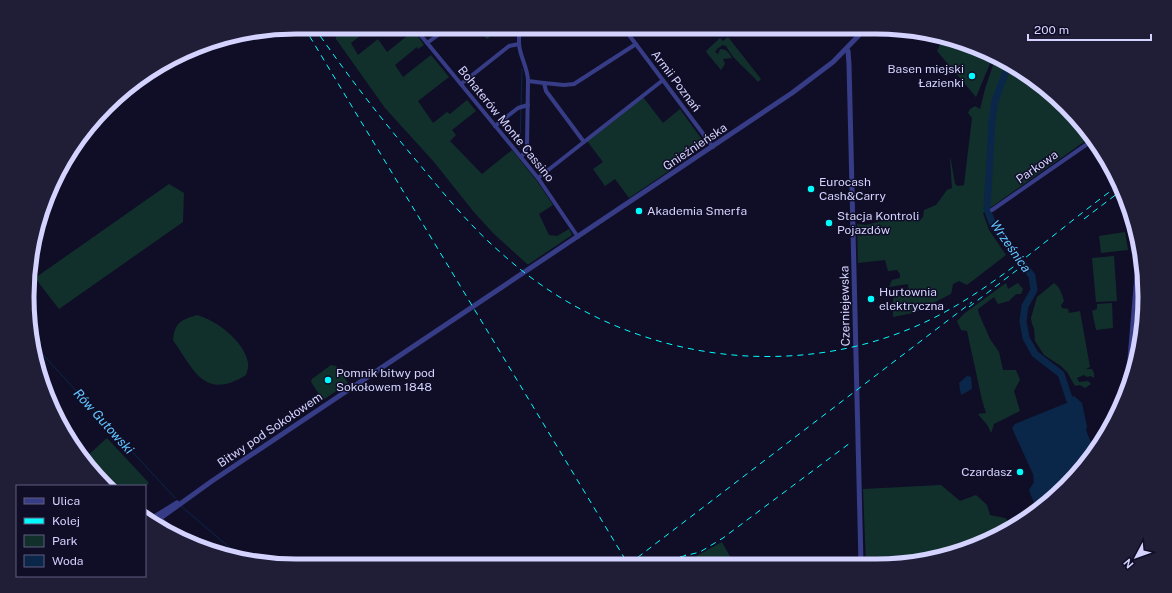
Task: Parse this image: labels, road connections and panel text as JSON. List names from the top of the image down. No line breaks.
{"streets":{"street":["Armii Poznań","Bohaterów Monte Cassino","Gnieźnieńska","Parkowa","Czerniejewska","Bitwy pod Sokołowem"]},"crossings":[["Armii Poznań","Gnieźnieńska"],["Bohaterów Monte Cassino","Gnieźnieńska"],["Gnieźnieńska","Czerniejewska"],["Gnieźnieńska","Bitwy pod Sokołowem"]],"water":["Wrześnica","Rów Gutowski"],"places":["Basen miejski Łazienki","Eurocash Cash&Carry","Akademia Smerfa","Stacja Kontroli Pojazdów","Hurtownia elektryczna","Pomnik bitwy pod Sokołowem 1848","Czardasz"],"legend":["Ulica","Kolej","Park","Woda"],"scale_bar":"200 m","north":"bottom left"}
